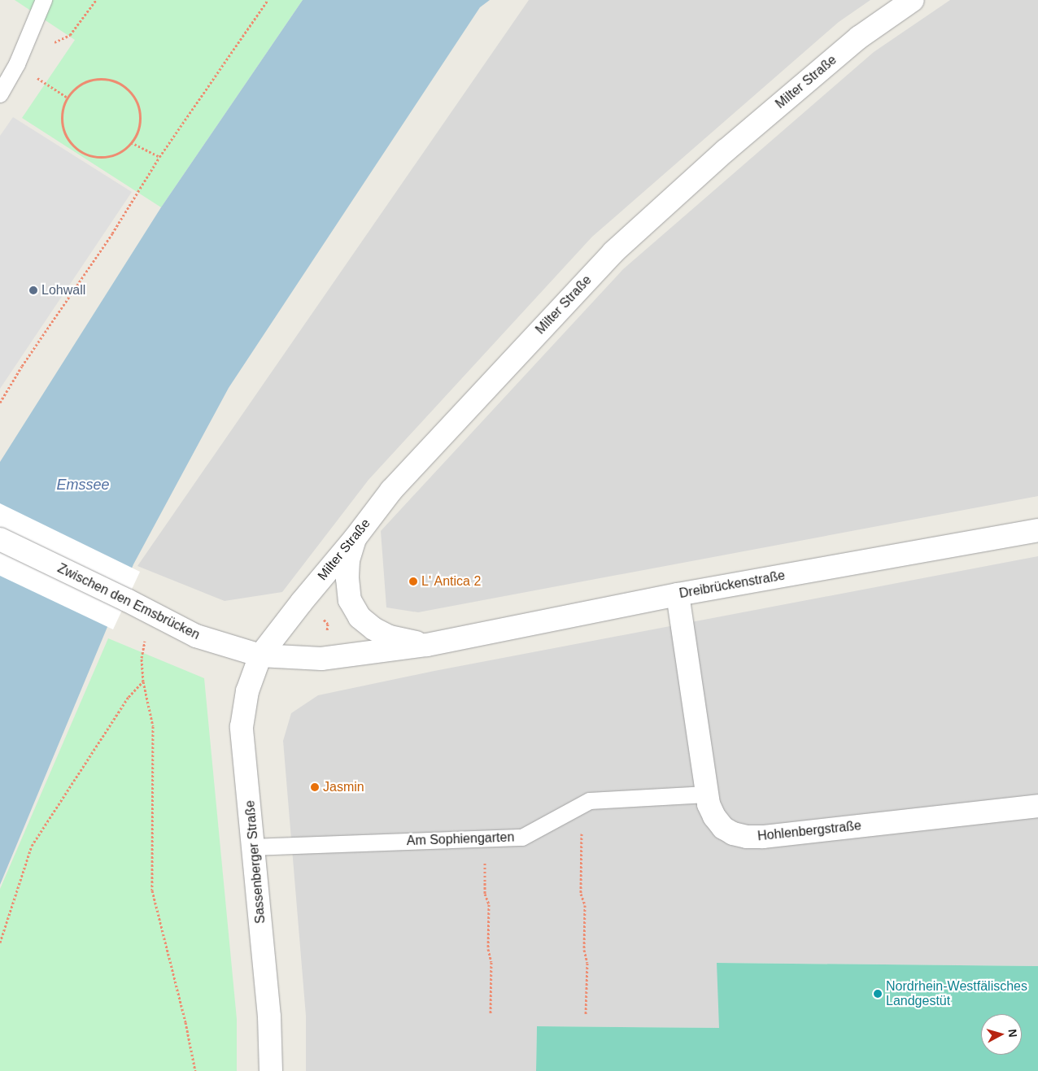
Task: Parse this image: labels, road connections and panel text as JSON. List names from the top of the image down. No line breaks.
{"streets":{"street":["Milter Straße","Dreibrückenstraße","Zwischen den Emsbrücken","Hohlenbergstraße","Sassenberger Straße"],"lane":["Am Sophiengarten"]},"crossings":[["Milter Straße","Dreibrückenstraße"],["Milter Straße","Zwischen den Emsbrücken"],["Milter Straße","Sassenberger Straße"],["Dreibrückenstraße","Zwischen den Emsbrücken"],["Dreibrückenstraße","Hohlenbergstraße"],["Dreibrückenstraße","Sassenberger Straße"],["Zwischen den Emsbrücken","Sassenberger Straße"],["Hohlenbergstraße","Am Sophiengarten"],["Am Sophiengarten","Sassenberger Straße"]],"water":["Emssee"],"places":["Lohwall","L' Antica 2","Jasmin","Nordrhein-Westfälisches Landgestüt"],"north":"right"}
